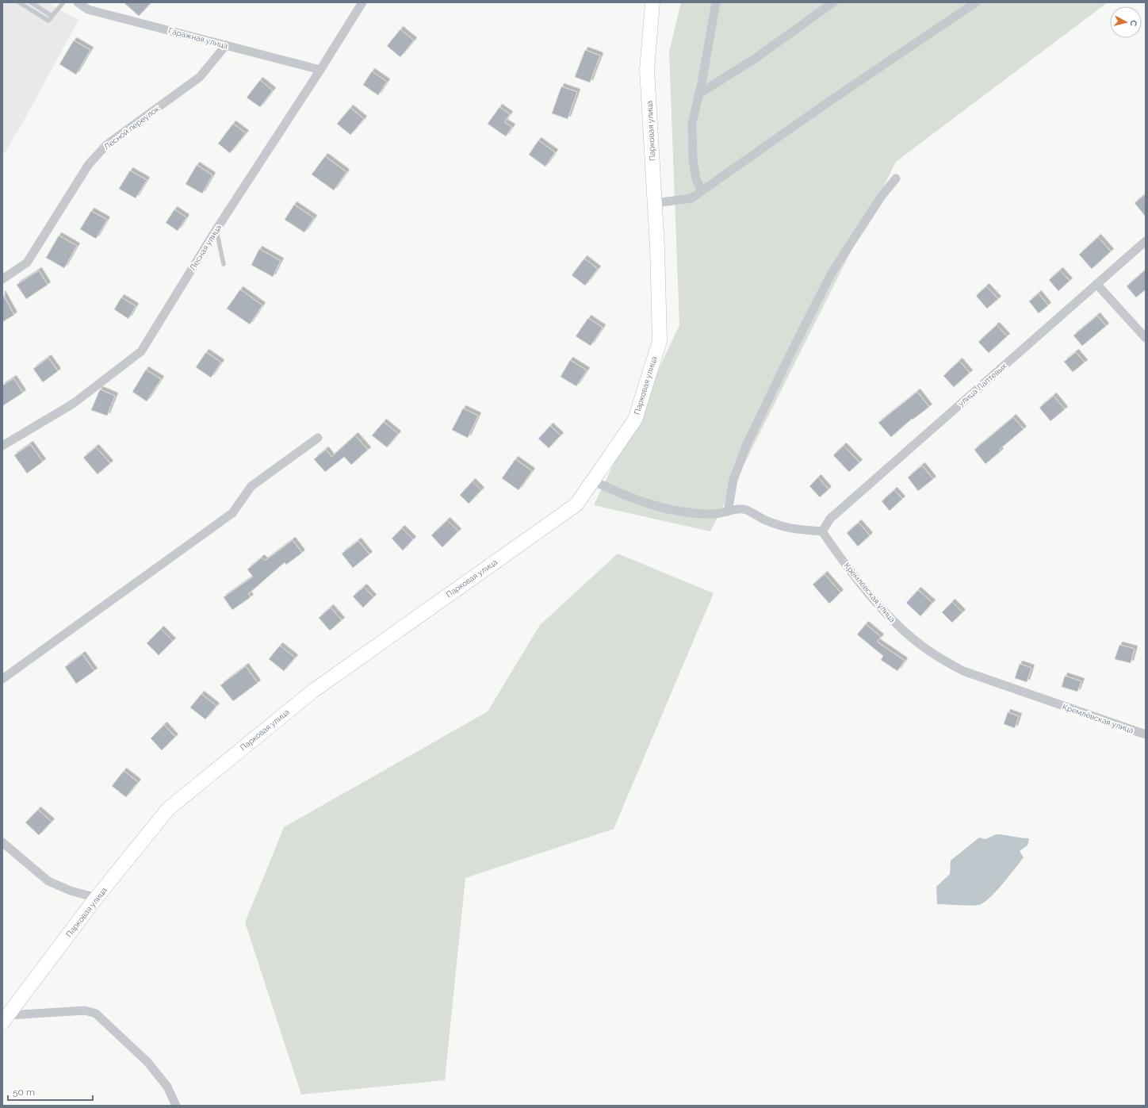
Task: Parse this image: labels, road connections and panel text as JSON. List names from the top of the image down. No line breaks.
{"streets":{"main road":["Парковая улица"],"street":["Гаражная улица","Лесной переулок","Лесная улица","улица Лаптевых","Кремлёвская улица"]},"crossings":[["Гаражная улица","Лесной переулок"],["Гаражная улица","Лесная улица"],["улица Лаптевых","Кремлёвская улица"]],"scale_bar":"50 m","north":"right"}
